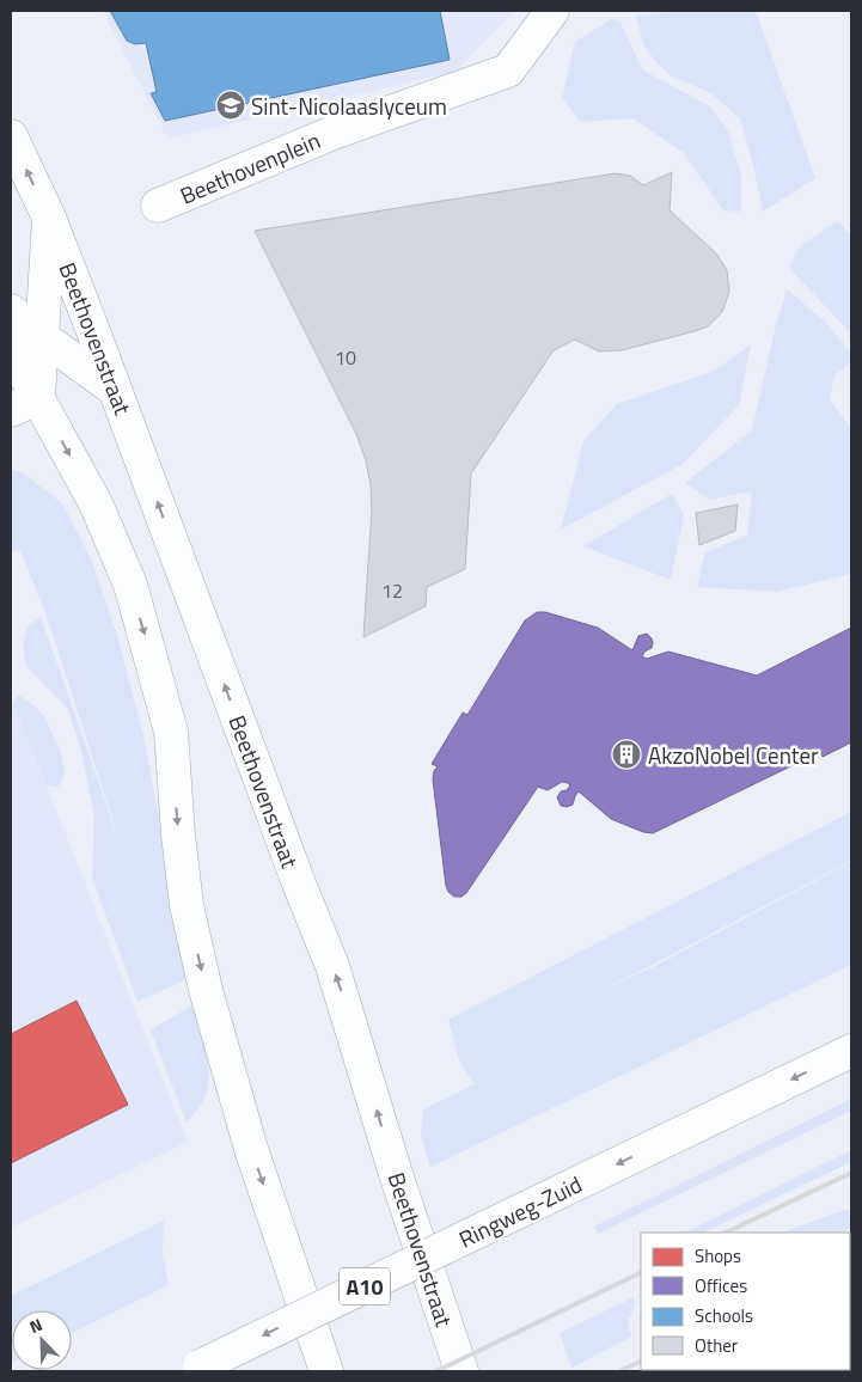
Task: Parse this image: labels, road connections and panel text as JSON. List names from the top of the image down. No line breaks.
{"streets":{"main road":["Beethovenplein","Beethovenstraat","Ringweg-Zuid","A10"]},"one_way":["Ringweg-Zuid"],"places":{"school or university":["Sint-Nicolaaslyceum"],"building":["AkzoNobel Center"]},"house_numbers":["10","12"],"legend":["Shops","Offices","Schools","Other"],"north":"top left"}
